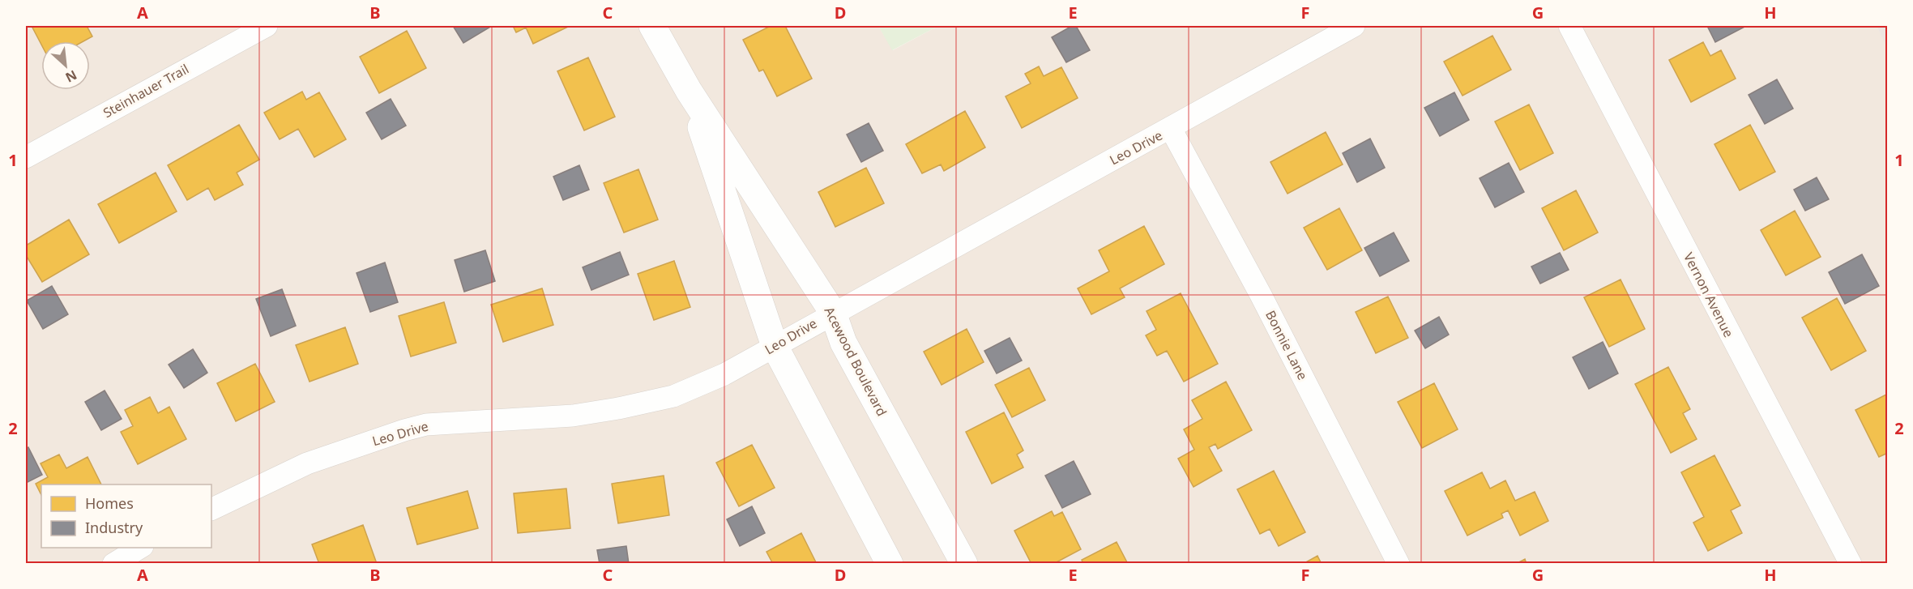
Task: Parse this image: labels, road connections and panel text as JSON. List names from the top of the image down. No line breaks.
{"streets":{"street":["Steinhauer Trail","Leo Drive","Vernon Avenue","Bonnie Lane","Acewood Boulevard"]},"crossings":[["Leo Drive","Bonnie Lane"],["Leo Drive","Acewood Boulevard"]],"legend":["Homes","Industry"],"north":"bottom right","grid":{"columns":["A","B","C","D","E","F","G","H"],"rows":["1","2"]}}
